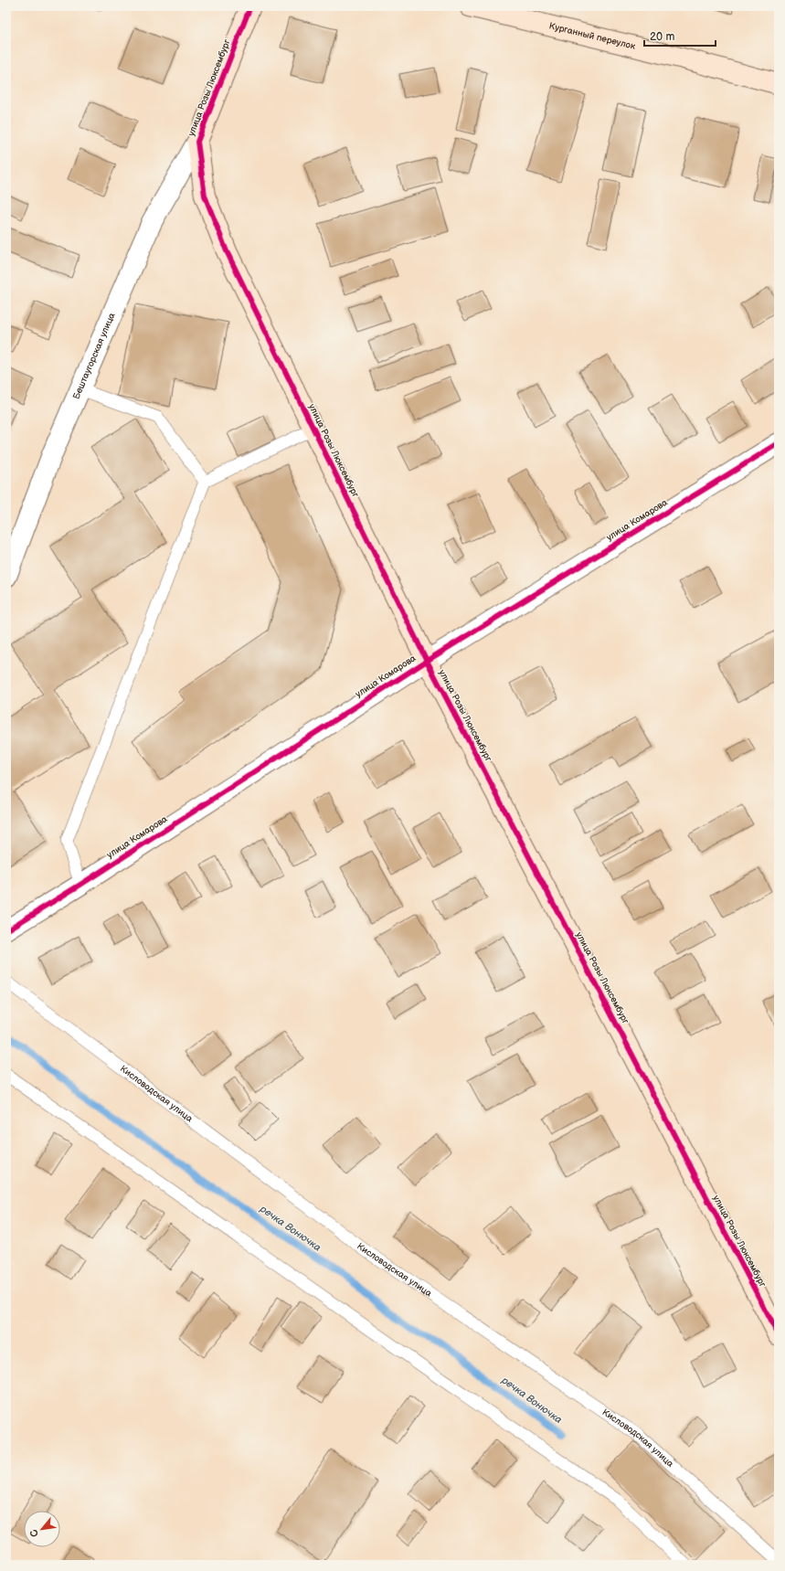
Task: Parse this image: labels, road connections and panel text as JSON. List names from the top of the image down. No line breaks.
{"streets":{"street":["Курганный переулок","улица Розы Люксембург","Бештаугорская улица","улица Комарова"],"lane":["Кисловодская улица"]},"crossings":[["улица Розы Люксембург","Бештаугорская улица"],["улица Розы Люксембург","улица Комарова"]],"water":["речка Вонючка"],"scale_bar":"20 m","north":"bottom left"}
